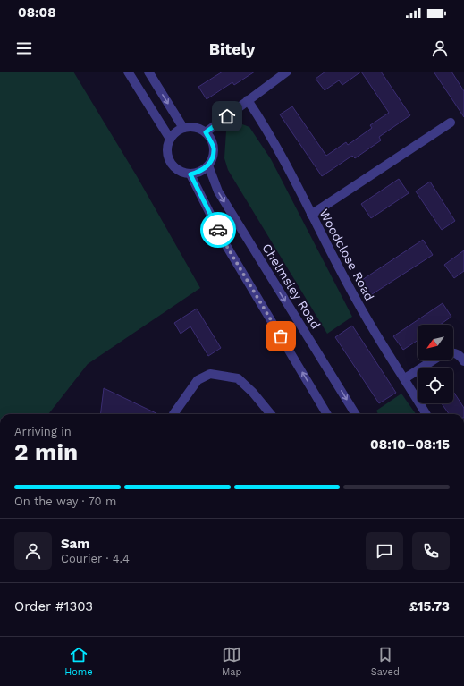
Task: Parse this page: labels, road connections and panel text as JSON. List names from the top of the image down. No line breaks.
{"streets":{"street":["Woodclose Road","Chelmsley Road"]},"north":"bottom left","page":{"status":"08:08","header":"Bitely","heading":["2 min","Arriving in","08:10–08:15"],"panel":["Sam","Courier · 4.4","Order #1303","£15.73"],"bar":"On the way · 70 m","tabs":["Home","Map","Saved"]}}
